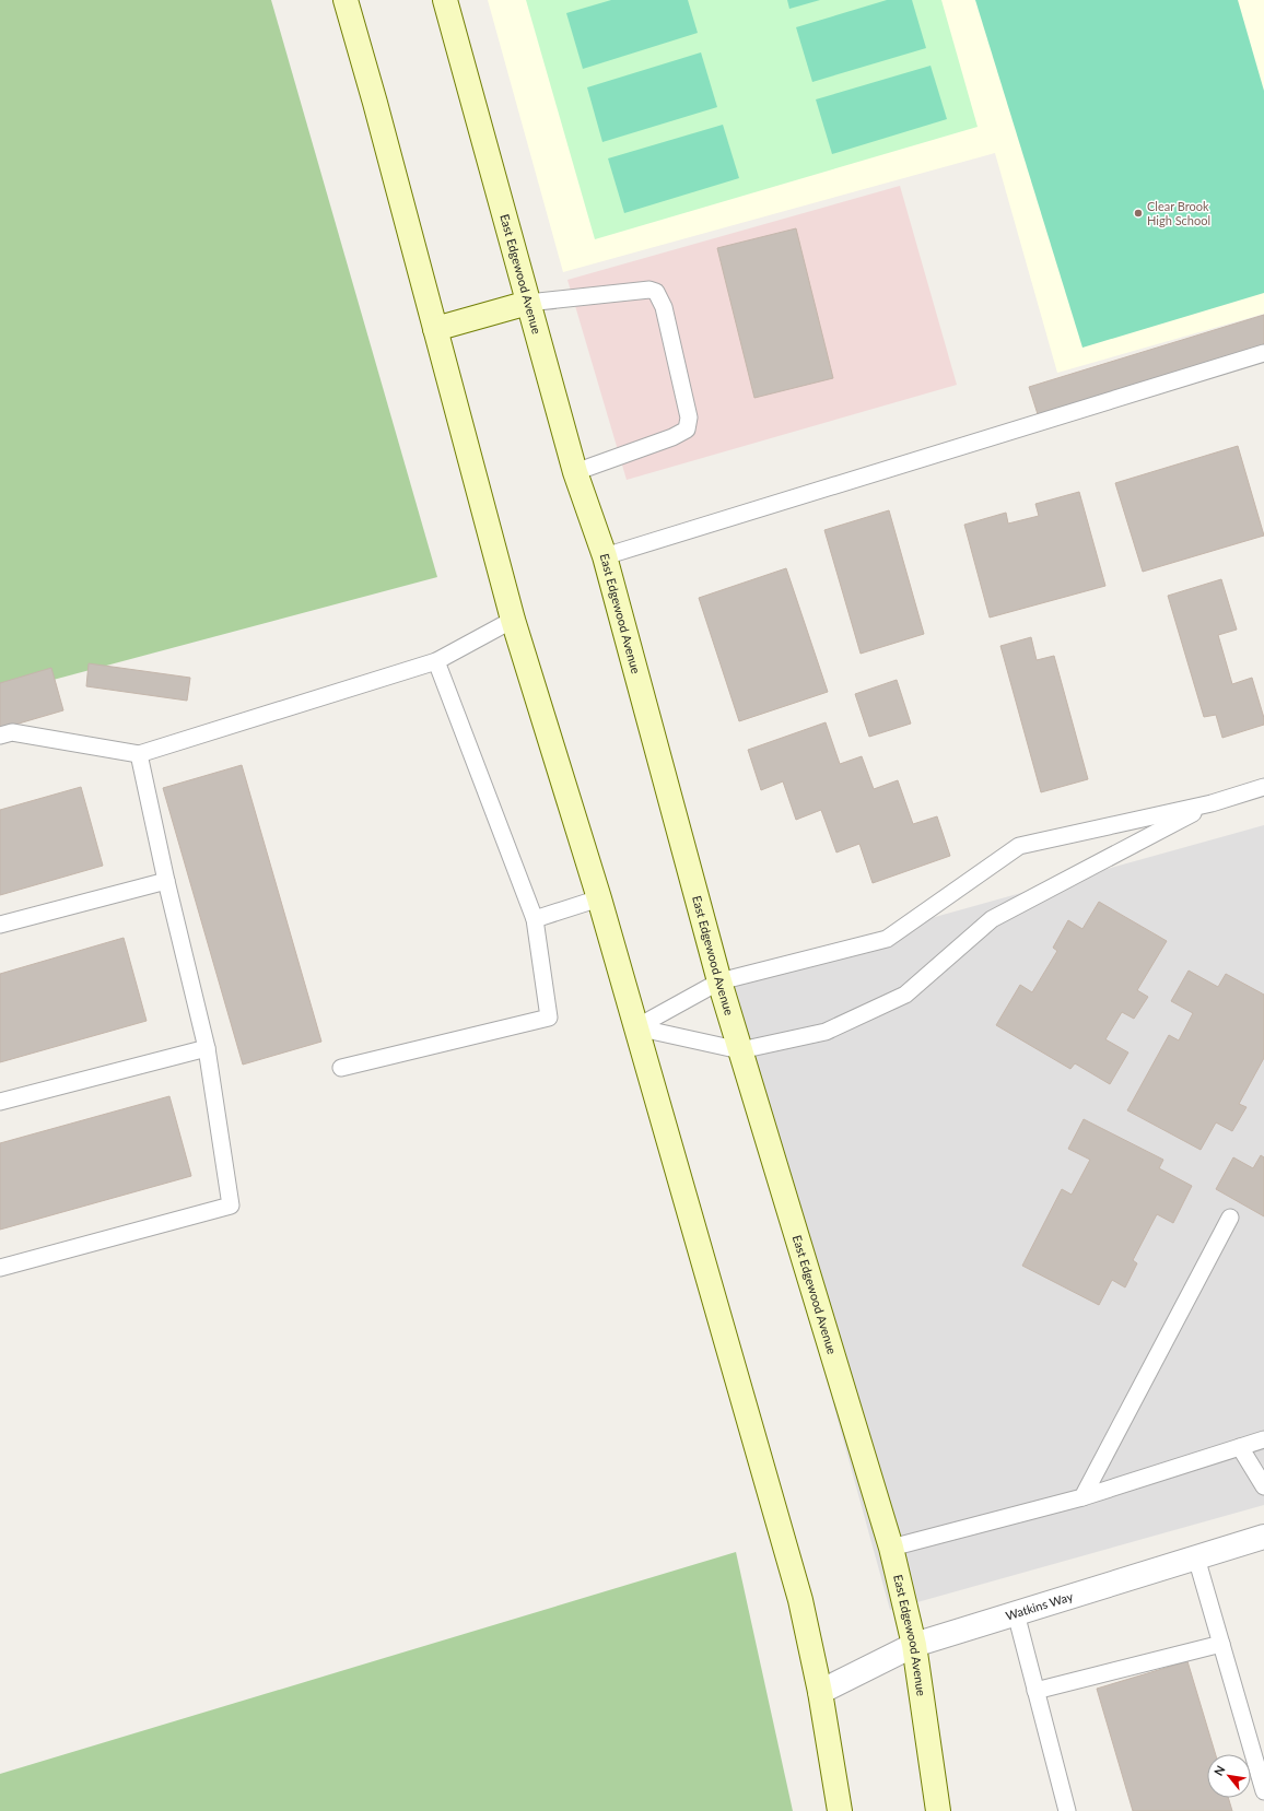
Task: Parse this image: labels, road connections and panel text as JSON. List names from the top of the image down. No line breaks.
{"streets":{"main road":["East Edgewood Avenue"],"street":["Watkins Way"]},"crossings":[["East Edgewood Avenue","Watkins Way"]],"places":["Clear Brook High School"],"north":"top left"}
